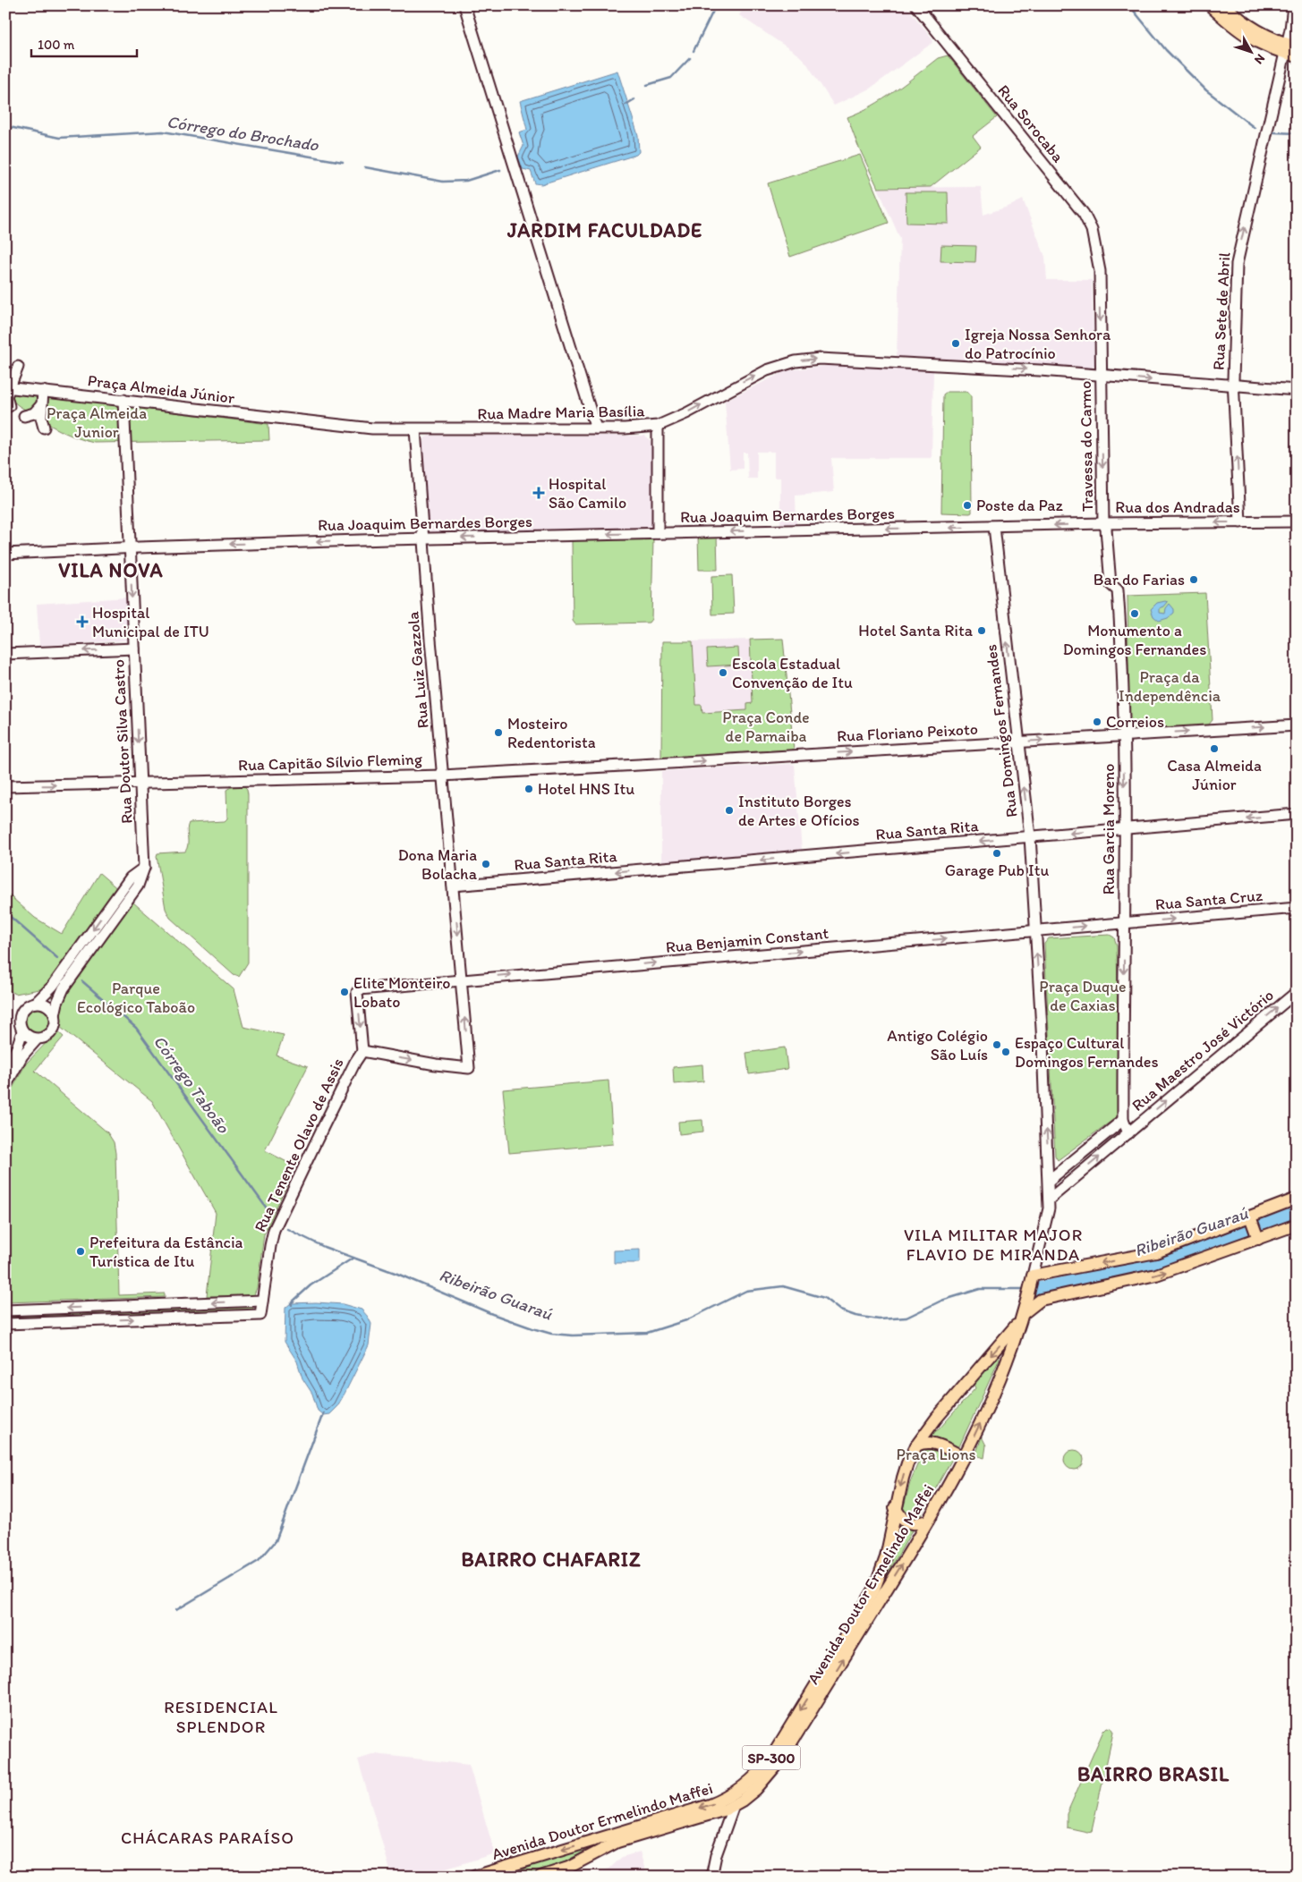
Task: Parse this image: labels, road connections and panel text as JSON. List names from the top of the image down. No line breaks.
{"streets":{"main road":["Avenida Doutor Ermelindo Maffei","SP-300"],"street":["Rua Sorocaba","Rua Sete de Abril","Praça Almeida Júnior","Rua Madre Maria Basília","Travessa do Carmo","Rua dos Andradas","Rua Joaquim Bernardes Borges","Rua Luiz Gazzola","Rua Domingos Fernandes","Rua Floriano Peixoto","Rua Doutor Silva Castro","Rua Capitão Sílvio Fleming","Rua Garcia Moreno","Rua Santa Rita","Rua Santa Cruz","Rua Benjamin Constant","Rua Maestro José Victório","Rua Tenente Olavo de Assis"]},"crossings":[["Rua Sorocaba","Travessa do Carmo"],["Rua Sete de Abril","Rua Madre Maria Basília"],["Rua Sete de Abril","Rua dos Andradas"],["Praça Almeida Júnior","Rua Madre Maria Basília"],["Praça Almeida Júnior","Rua Doutor Silva Castro"],["Rua Madre Maria Basília","Travessa do Carmo"],["Rua Madre Maria Basília","Rua Luiz Gazzola"],["Travessa do Carmo","Rua dos Andradas"],["Travessa do Carmo","Rua Floriano Peixoto"],["Travessa do Carmo","Rua Garcia Moreno"],["Rua dos Andradas","Rua Joaquim Bernardes Borges"],["Rua dos Andradas","Rua Domingos Fernandes"],["Rua Joaquim Bernardes Borges","Rua Luiz Gazzola"],["Rua Joaquim Bernardes Borges","Rua Doutor Silva Castro"],["Rua Luiz Gazzola","Rua Capitão Sílvio Fleming"],["Rua Luiz Gazzola","Rua Santa Rita"],["Rua Luiz Gazzola","Rua Benjamin Constant"],["Rua Luiz Gazzola","Rua Tenente Olavo de Assis"],["Rua Domingos Fernandes","Rua Floriano Peixoto"],["Rua Domingos Fernandes","Rua Santa Rita"],["Rua Domingos Fernandes","Rua Benjamin Constant"],["Rua Floriano Peixoto","Rua Capitão Sílvio Fleming"],["Rua Floriano Peixoto","Rua Garcia Moreno"],["Rua Doutor Silva Castro","Rua Capitão Sílvio Fleming"],["Rua Garcia Moreno","Rua Santa Rita"],["Rua Garcia Moreno","Rua Santa Cruz"],["Rua Benjamin Constant","Rua Tenente Olavo de Assis"],["Avenida Doutor Ermelindo Maffei","SP-300"]],"one_way":["Rua Sete de Abril","Rua Madre Maria Basília","Travessa do Carmo","Rua dos Andradas","Rua Joaquim Bernardes Borges","Rua Domingos Fernandes","Rua Floriano Peixoto","Rua Doutor Silva Castro","Rua Garcia Moreno","Rua Santa Rita","Rua Santa Cruz","Rua Benjamin Constant","Rua Maestro José Victório"],"districts":["JARDIM FACULDADE","VILA NOVA","VILA MILITAR MAJOR FLAVIO DE MIRANDA","BAIRRO CHAFARIZ","RESIDENCIAL SPLENDOR","BAIRRO BRASIL","CHÁCARAS PARAÍSO"],"water":["Córrego do Brochado","Córrego Taboão","Ribeirão Guaraú"],"parks":["Praça Almeida Junior","Praça da Independência","Praça Conde de Parnaiba","Praça Duque de Caxias","Parque Ecológico Taboão","Praça Lions"],"places":{"other":["Igreja Nossa Senhora do Patrocínio","Poste da Paz","Bar do Farias","Monumento a Domingos Fernandes","Hotel Santa Rita","Escola Estadual Convenção de Itu","Correios","Mosteiro Redentorista","Casa Almeida Júnior","Hotel HNS Itu","Instituto Borges de Artes e Ofícios","Garage Pub Itu","Dona Maria Bolacha","Elite Monteiro Lobato","Antigo Colégio São Luís","Espaço Cultural Domingos Fernandes","Prefeitura da Estância Turística de Itu"],"health":["Hospital São Camilo","Hospital Municipal de ITU"]},"scale_bar":"100 m","north":"bottom right"}
